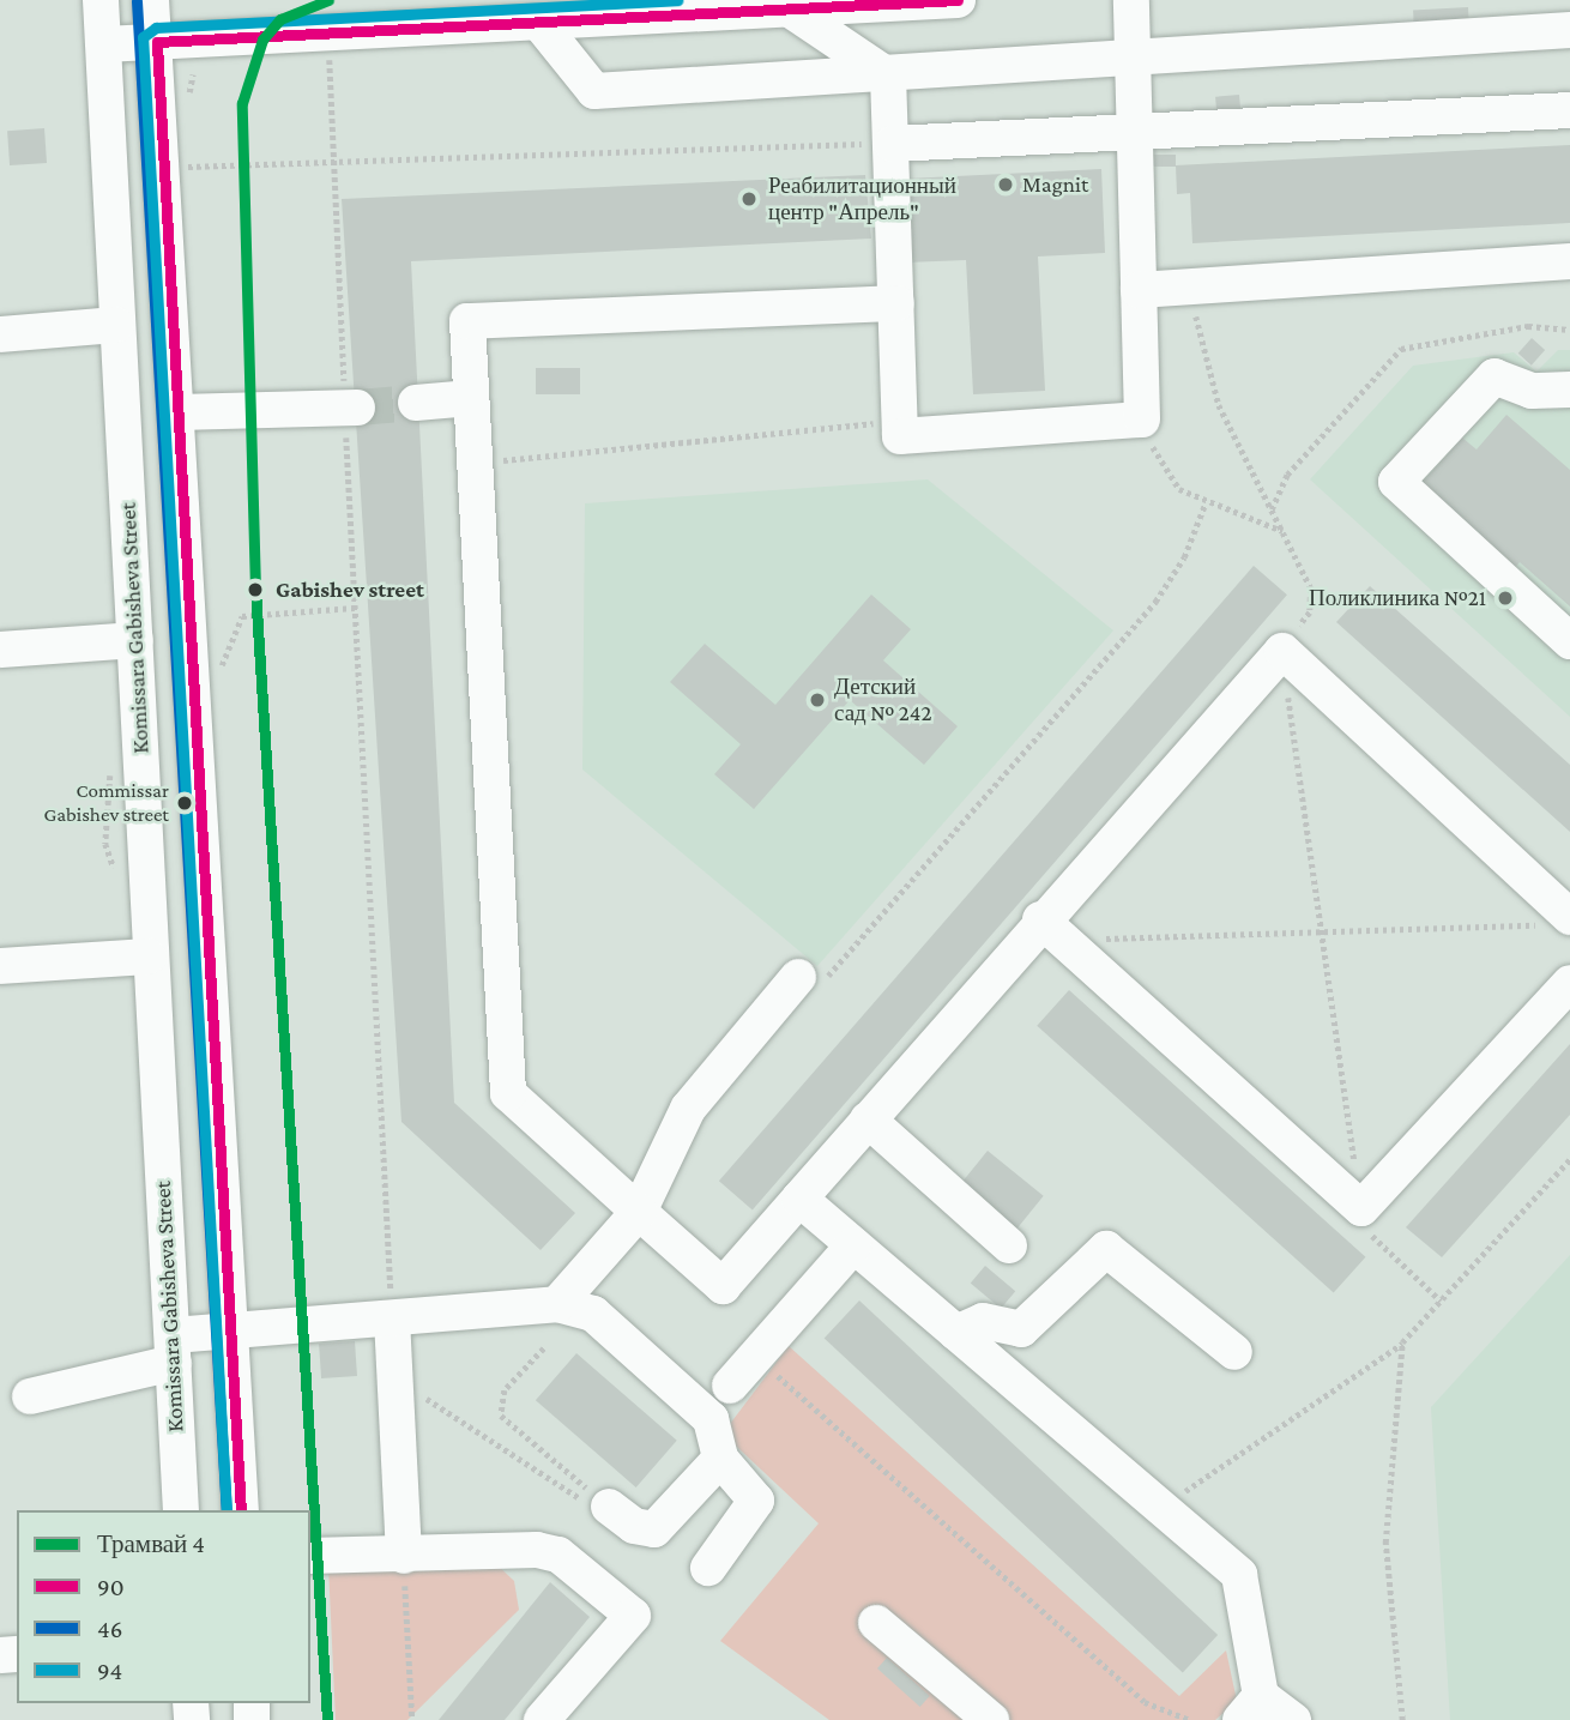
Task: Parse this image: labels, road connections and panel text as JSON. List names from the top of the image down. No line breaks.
{"streets":{"street":["Komissara Gabisheva Street"]},"places":["Magnit","Реабилитационный центр \"Апрель\"","Gabishev street","Поликлиника №21","Детский сад № 242","Commissar Gabishev street"],"lines":["tram line 4","transit line 90","transit line 94","transit line 46"],"legend":["Трамвай 4","90","46","94"]}
